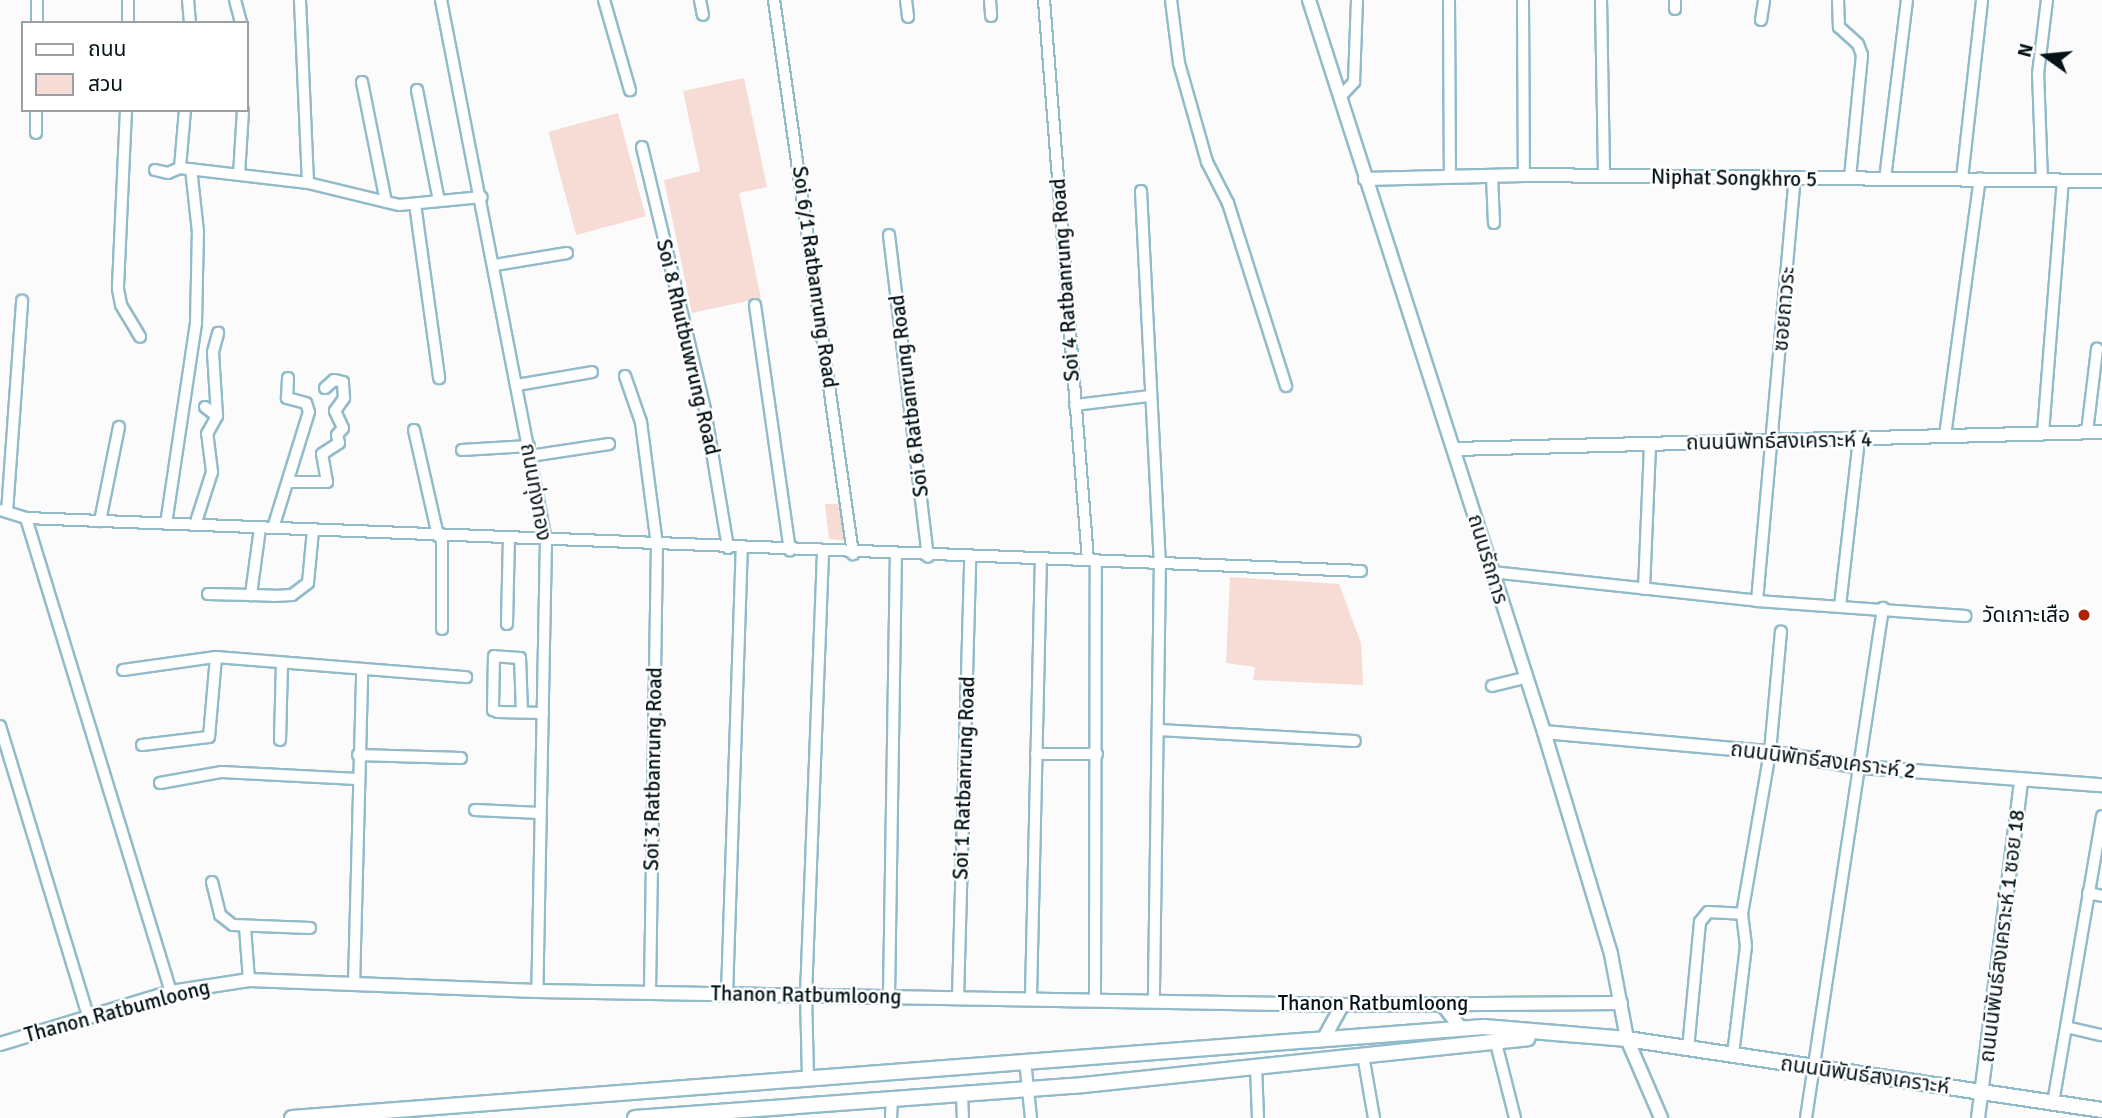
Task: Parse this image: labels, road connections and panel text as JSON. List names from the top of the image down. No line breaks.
{"streets":{"main road":["ถนนนิพันธ์สงเคราะห์"],"street":["Niphat Songkhro 5","Soi 6/1 Ratbanrung Road","Soi 4 Ratbanrung Road","ซอยถาวระ","Soi 8 Rhutbuwrung Road","Soi 6 Ratbanrung Road","ถนนนิพัทธ์สงเคราะห์ 4","ถนนทุ่งทอง","ถนนรัถการ","ถนนนิพัทธ์สงเคราะห์ 2","Soi 3 Ratbanrung Road","Soi 1 Ratbanrung Road","ถนนนิพันธ์สงเคราะห์ 1 ซอย 18","Thanon Ratbumloong"]},"crossings":[["Niphat Songkhro 5","ซอยถาวระ"],["Niphat Songkhro 5","ถนนรัถการ"],["Soi 4 Ratbanrung Road","Thanon Ratbumloong"],["ซอยถาวระ","ถนนนิพัทธ์สงเคราะห์ 4"],["ถนนนิพัทธ์สงเคราะห์ 4","ถนนรัถการ"],["ถนนทุ่งทอง","Thanon Ratbumloong"],["ถนนรัถการ","ถนนนิพัทธ์สงเคราะห์ 2"],["ถนนรัถการ","Thanon Ratbumloong"],["ถนนรัถการ","ถนนนิพันธ์สงเคราะห์"],["ถนนนิพัทธ์สงเคราะห์ 2","ถนนนิพันธ์สงเคราะห์ 1 ซอย 18"],["Soi 3 Ratbanrung Road","Thanon Ratbumloong"],["Soi 1 Ratbanrung Road","Thanon Ratbumloong"],["ถนนนิพันธ์สงเคราะห์ 1 ซอย 18","ถนนนิพันธ์สงเคราะห์"]],"places":["วัดเกาะเสือ"],"legend":["ถนน","สวน"],"north":"left"}
